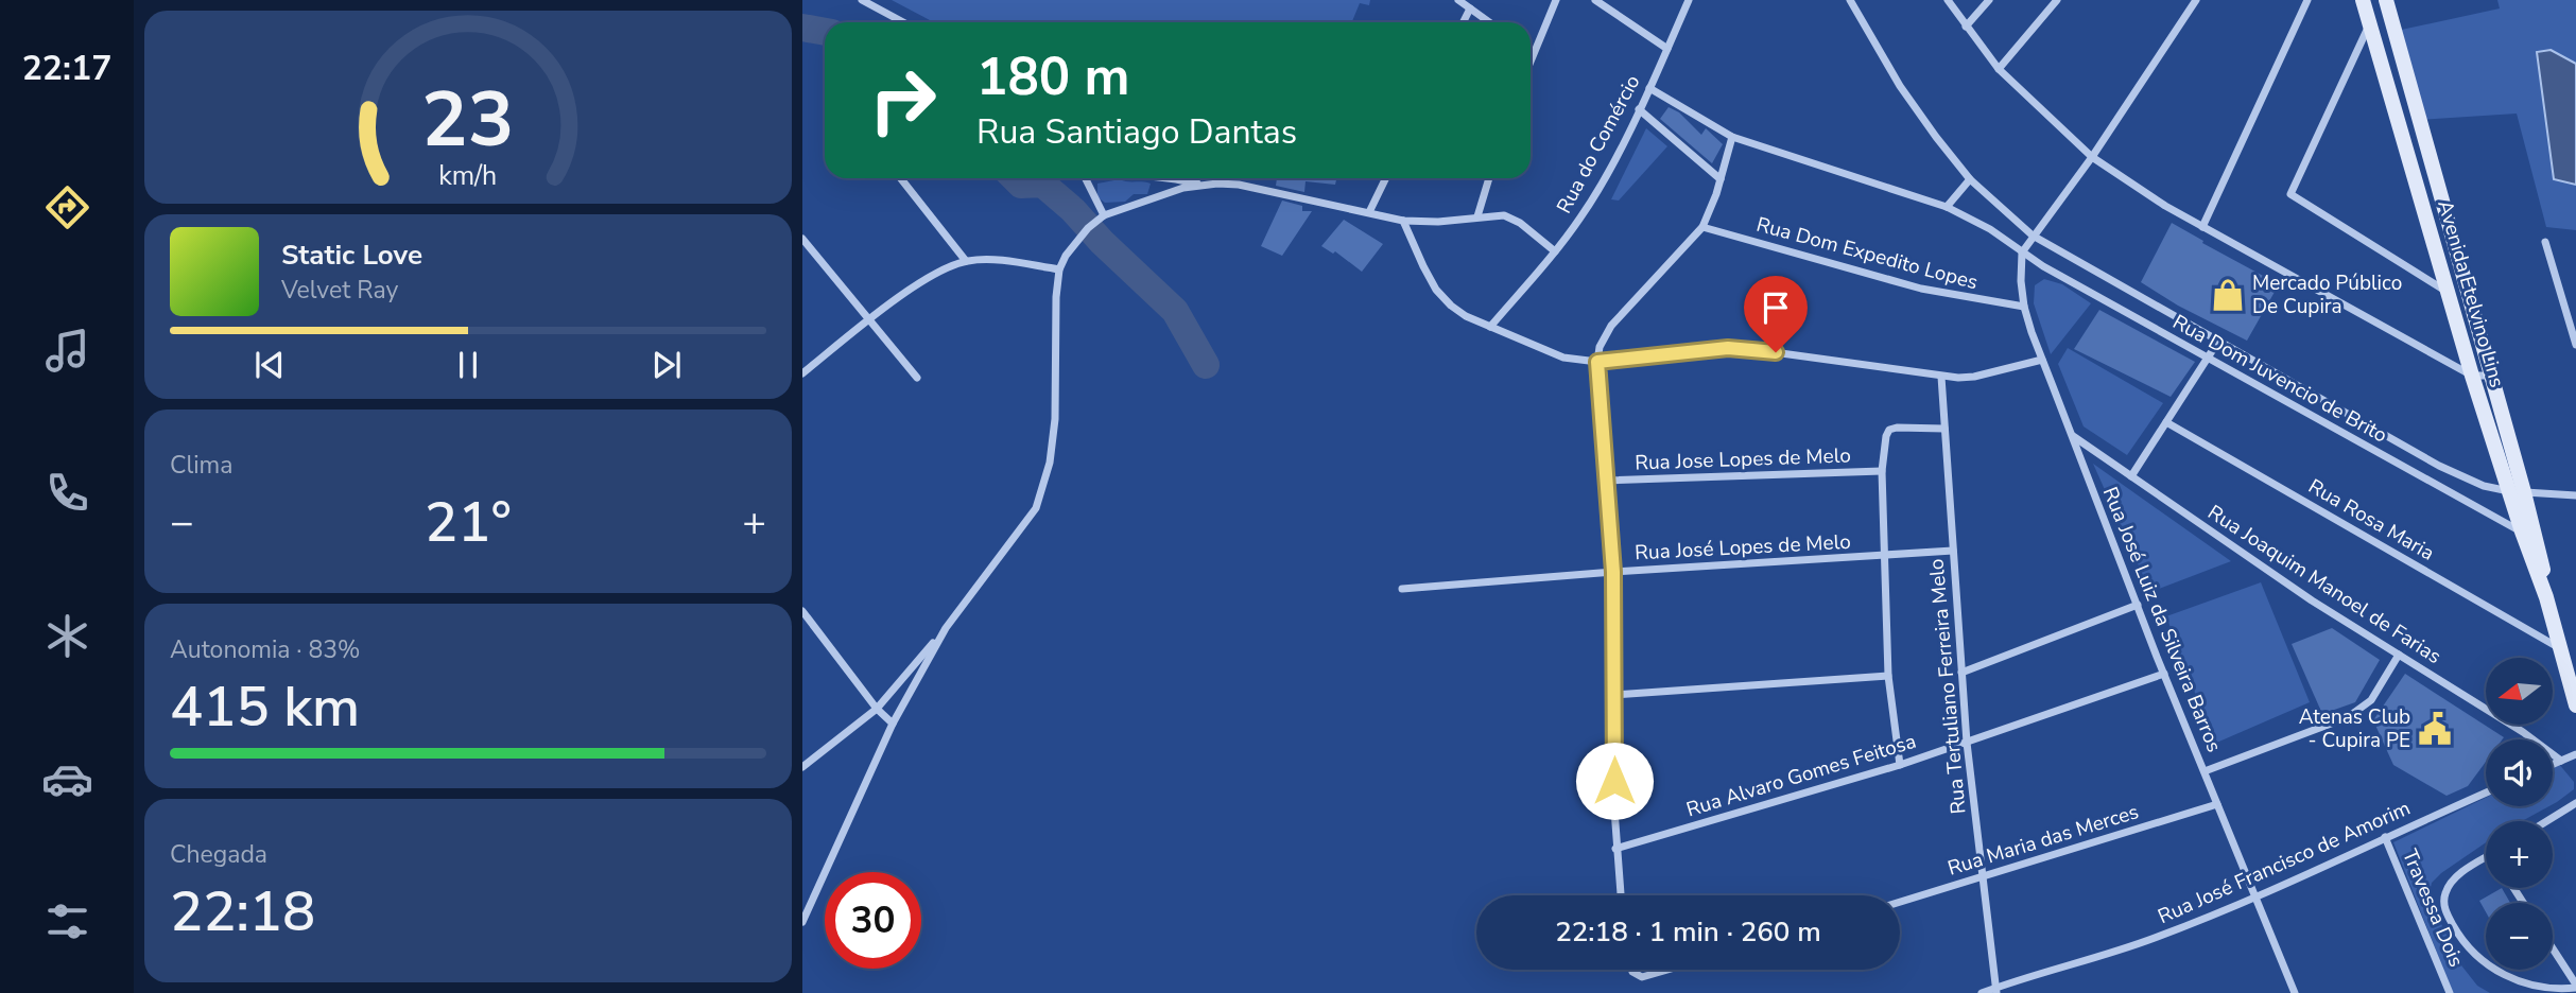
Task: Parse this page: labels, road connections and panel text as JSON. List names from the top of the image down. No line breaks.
{"streets":{"main road":["Avenida Etelvino Lins"],"street":["Rua do Comércio","Rua Dom Expedito Lopes","Rua Dom Juvencio de Brito","Rua Jose Lopes de Melo","Rua Rosa Maria","Rua José Lopes de Melo","Rua Joaquim Manoel de Farias","Rua José Luiz da Silveira Barros","Rua Tertuliano Ferreira Melo","Rua Alvaro Gomes Feitosa","Rua Maria das Merces","Rua José Francisco de Amorim","Travessa Dois"]},"crossings":[["Rua do Comércio","Rua Dom Juvencio de Brito"],["Rua Dom Expedito Lopes","Rua José Luiz da Silveira Barros"],["Avenida Etelvino Lins","Rua Dom Juvencio de Brito"],["Avenida Etelvino Lins","Rua Rosa Maria"],["Rua Dom Juvencio de Brito","Rua José Luiz da Silveira Barros"],["Rua José Lopes de Melo","Rua Tertuliano Ferreira Melo"],["Rua Joaquim Manoel de Farias","Rua José Luiz da Silveira Barros"],["Rua José Luiz da Silveira Barros","Rua Alvaro Gomes Feitosa"],["Rua José Luiz da Silveira Barros","Rua Maria das Merces"],["Rua José Luiz da Silveira Barros","Rua José Francisco de Amorim"],["Rua Tertuliano Ferreira Melo","Rua Alvaro Gomes Feitosa"],["Rua Tertuliano Ferreira Melo","Rua Maria das Merces"],["Rua Tertuliano Ferreira Melo","Rua José Francisco de Amorim"],["Rua José Francisco de Amorim","Travessa Dois"]],"places":{"shop":["Mercado Público De Cupira"],"public building":["Atenas Club - Cupira PE"]},"north":"left","page":{"tabs":"22:17","turn":["180 m","Rua Santiago Dantas"],"song":["Static Love","Velvet Ray"],"tile":["Clima",["Autonomia · 83%","415 km"],["Chegada","22:18"]],"heat":["−","21°","+"],"map_buttons":["+","−"],"limit":"30","trip":"22:18 · 1 min · 260 m","gauge":["23","km/h"]}}
